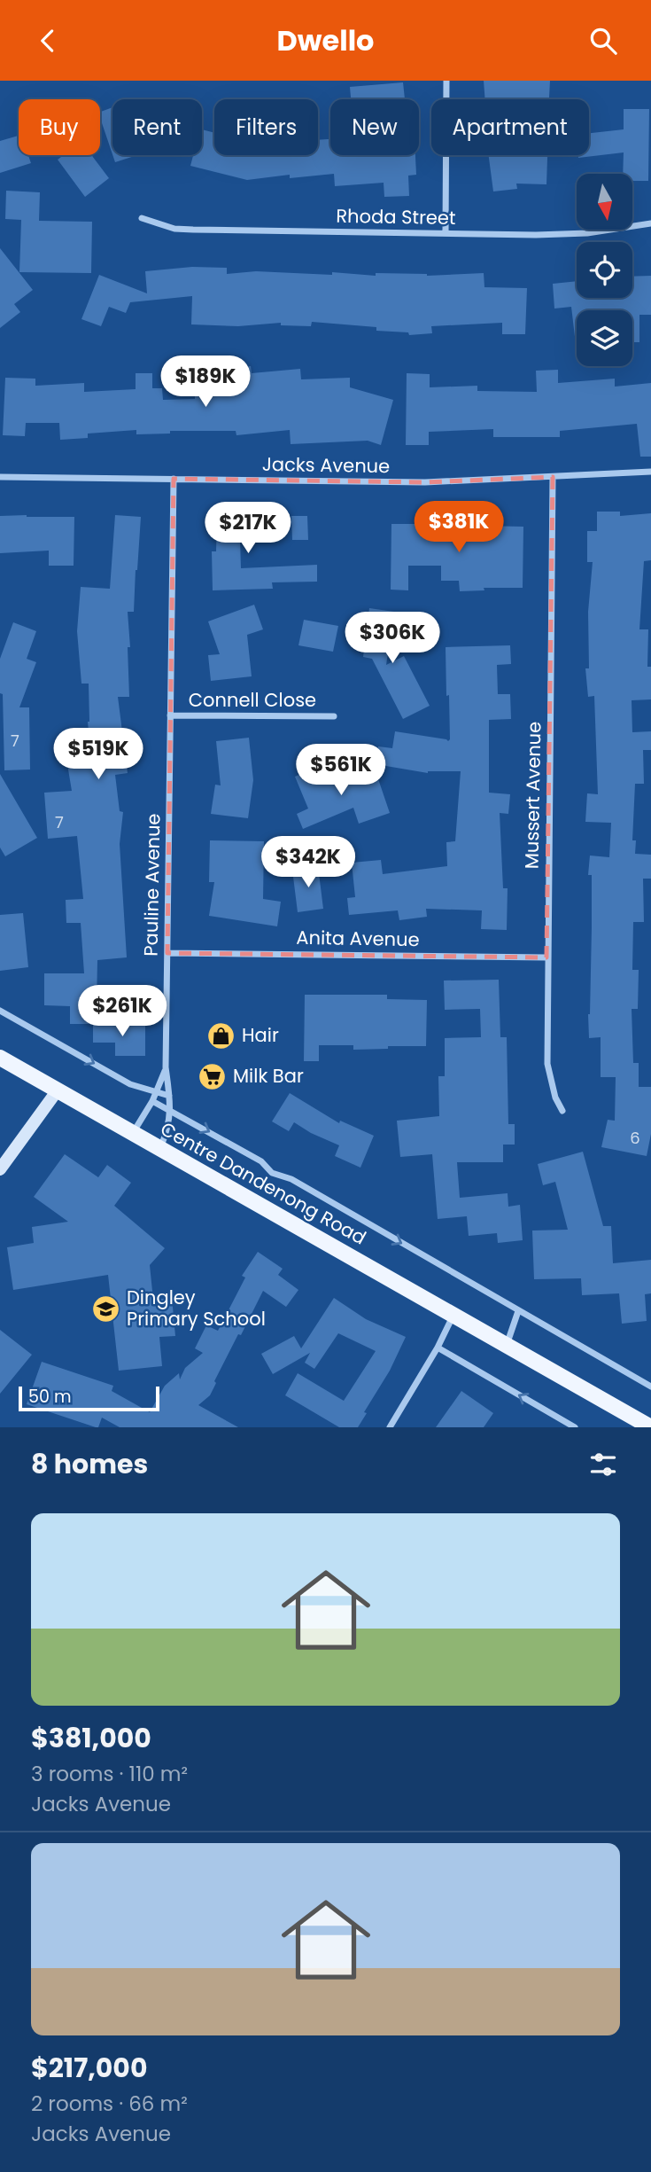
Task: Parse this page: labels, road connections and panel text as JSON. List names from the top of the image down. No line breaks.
{"streets":{"main road":["Centre Dandenong Road"],"street":["Rhoda Street","Jacks Avenue","Connell Close","Mussert Avenue","Pauline Avenue","Anita Avenue"]},"crossings":[["Jacks Avenue","Mussert Avenue"],["Jacks Avenue","Pauline Avenue"],["Connell Close","Pauline Avenue"],["Mussert Avenue","Anita Avenue"],["Pauline Avenue","Anita Avenue"],["Pauline Avenue","Centre Dandenong Road"]],"one_way":["Centre Dandenong Road"],"places":{"shop":["Hair"],"supermarket":["Milk Bar"],"school or university":["Dingley Primary School"]},"house_numbers":["7","7","6"],"scale_bar":"50 m","north":"bottom","page":{"header":"Dwello","chip":["Buy","Rent","Filters","New","Apartment"],"price":["$189K","$381K","$217K","$306K","$519K","$561K","$342K","$261K"],"scale":"50 m","heading":"8 homes","list":[{"name":"$381,000","note":"3 rooms · 110 m² · Jacks Avenue"},{"name":"$217,000","note":"2 rooms · 66 m² · Jacks Avenue"}]}}
